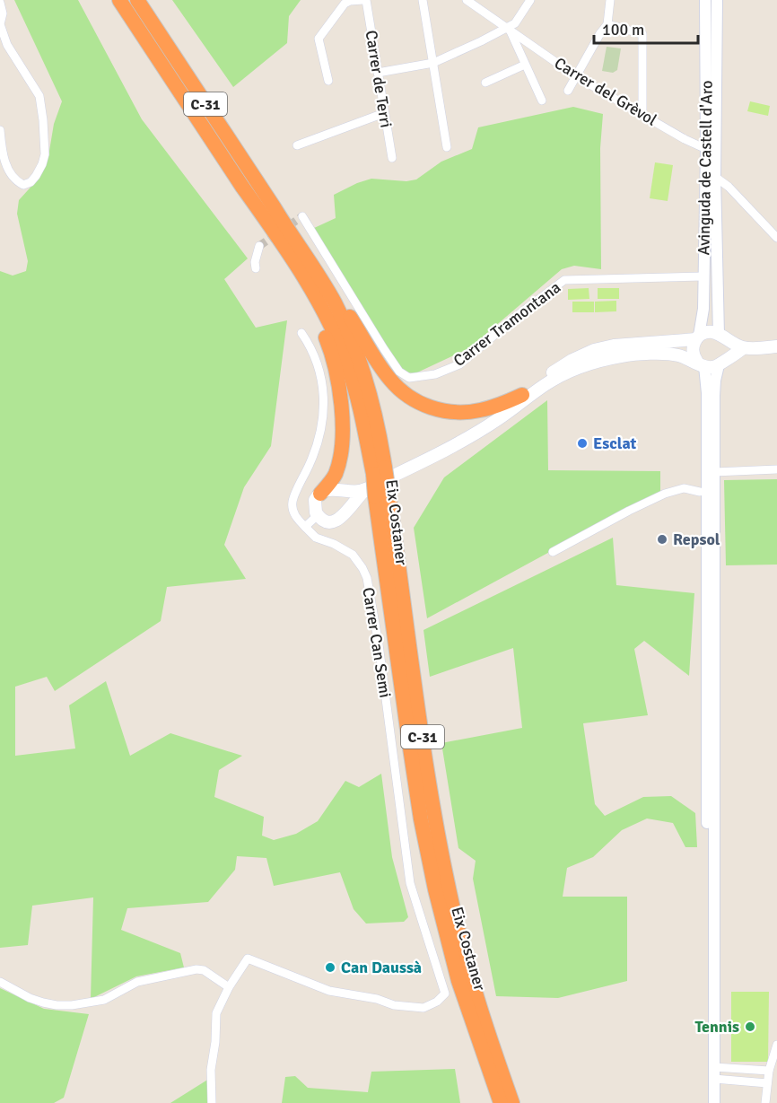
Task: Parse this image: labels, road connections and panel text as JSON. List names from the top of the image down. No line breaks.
{"streets":{"highway":["C-31","Eix Costaner"],"street":["Carrer de Terri","Carrer del Grèvol","Avinguda de Castell d'Aro","Carrer Tramontana","Carrer Can Semi"]},"crossings":[["Carrer del Grèvol","Avinguda de Castell d'Aro"],["Avinguda de Castell d'Aro","Carrer Tramontana"]],"places":["Esclat","Repsol","Can Daussà","Tennis"],"scale_bar":"100 m"}
